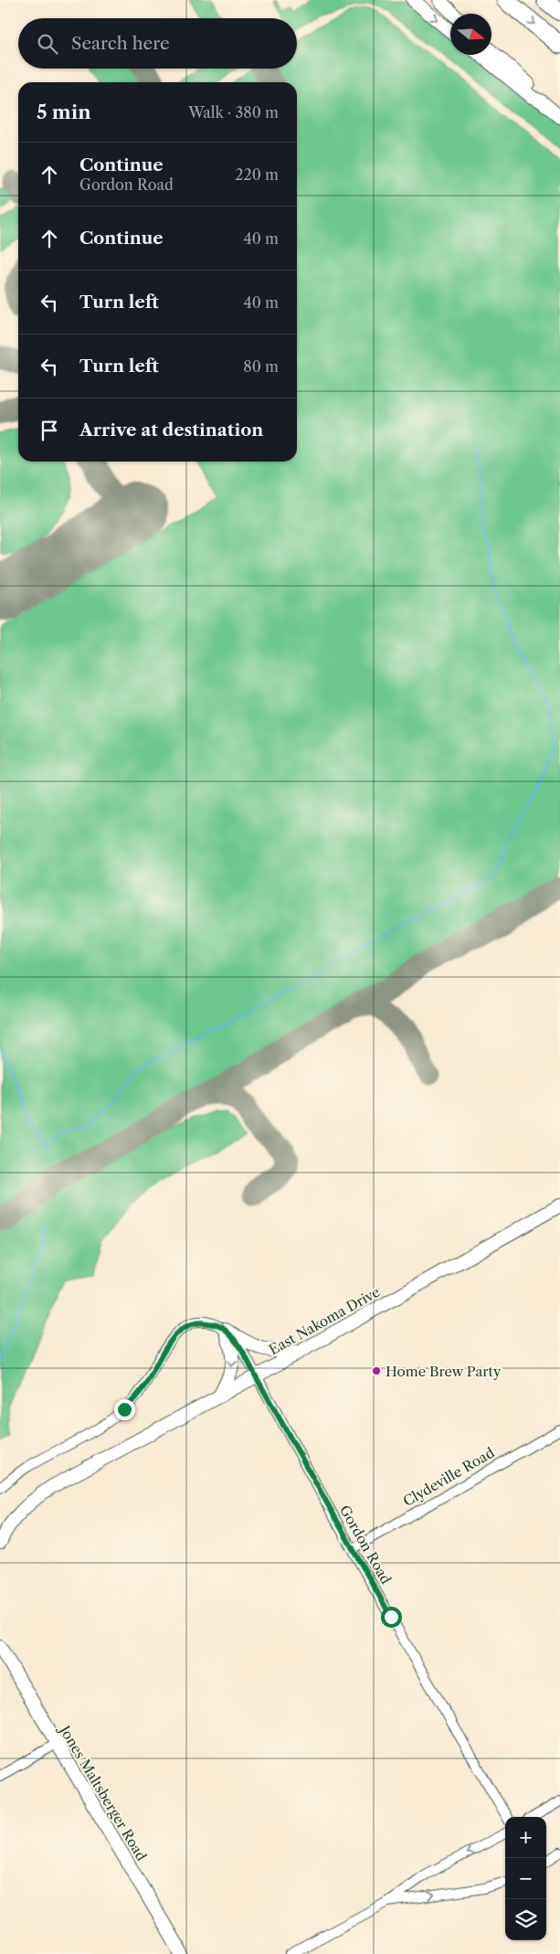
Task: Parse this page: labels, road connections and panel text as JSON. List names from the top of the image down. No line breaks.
{"streets":{"main road":["East Nakoma Drive","Jones Maltsberger Road"],"street":["Clydeville Road","Gordon Road"]},"crossings":[["East Nakoma Drive","Gordon Road"],["Clydeville Road","Gordon Road"]],"places":["Home Brew Party"],"north":"right","page":{"search":"Search here","heading":["5 min","Walk · 380 m"],"list":[["Continue","Gordon Road","220 m"],["Continue","40 m"],["Turn left","40 m"],["Turn left","80 m"],"Arrive at destination"],"map_buttons":["+","−"]}}
